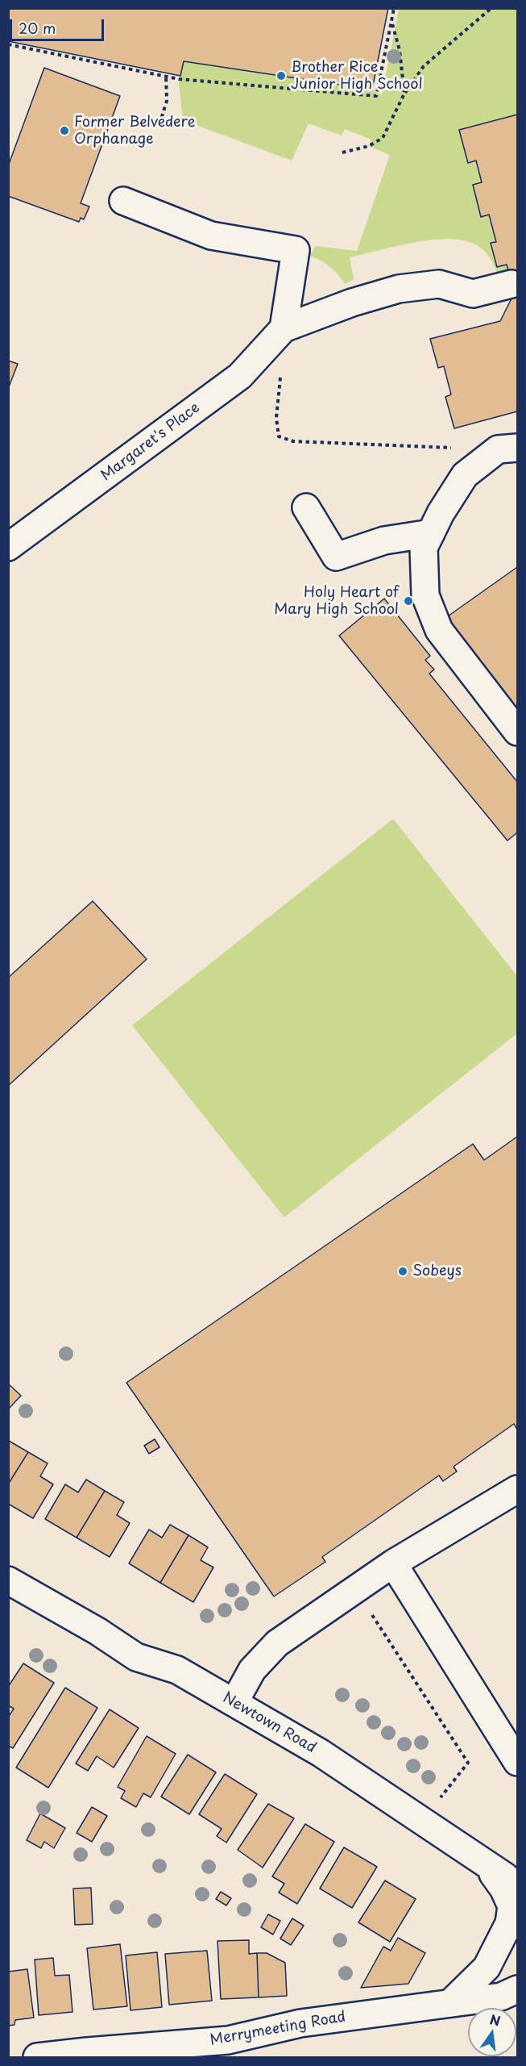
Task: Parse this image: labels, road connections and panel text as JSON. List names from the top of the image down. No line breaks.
{"streets":{"street":["Margaret's Place","Newtown Road","Merrymeeting Road"]},"places":["Brother Rice Junior High School","Former Belvedere Orphanage","Holy Heart of Mary High School","Sobeys"],"scale_bar":"20 m","north":"top"}
